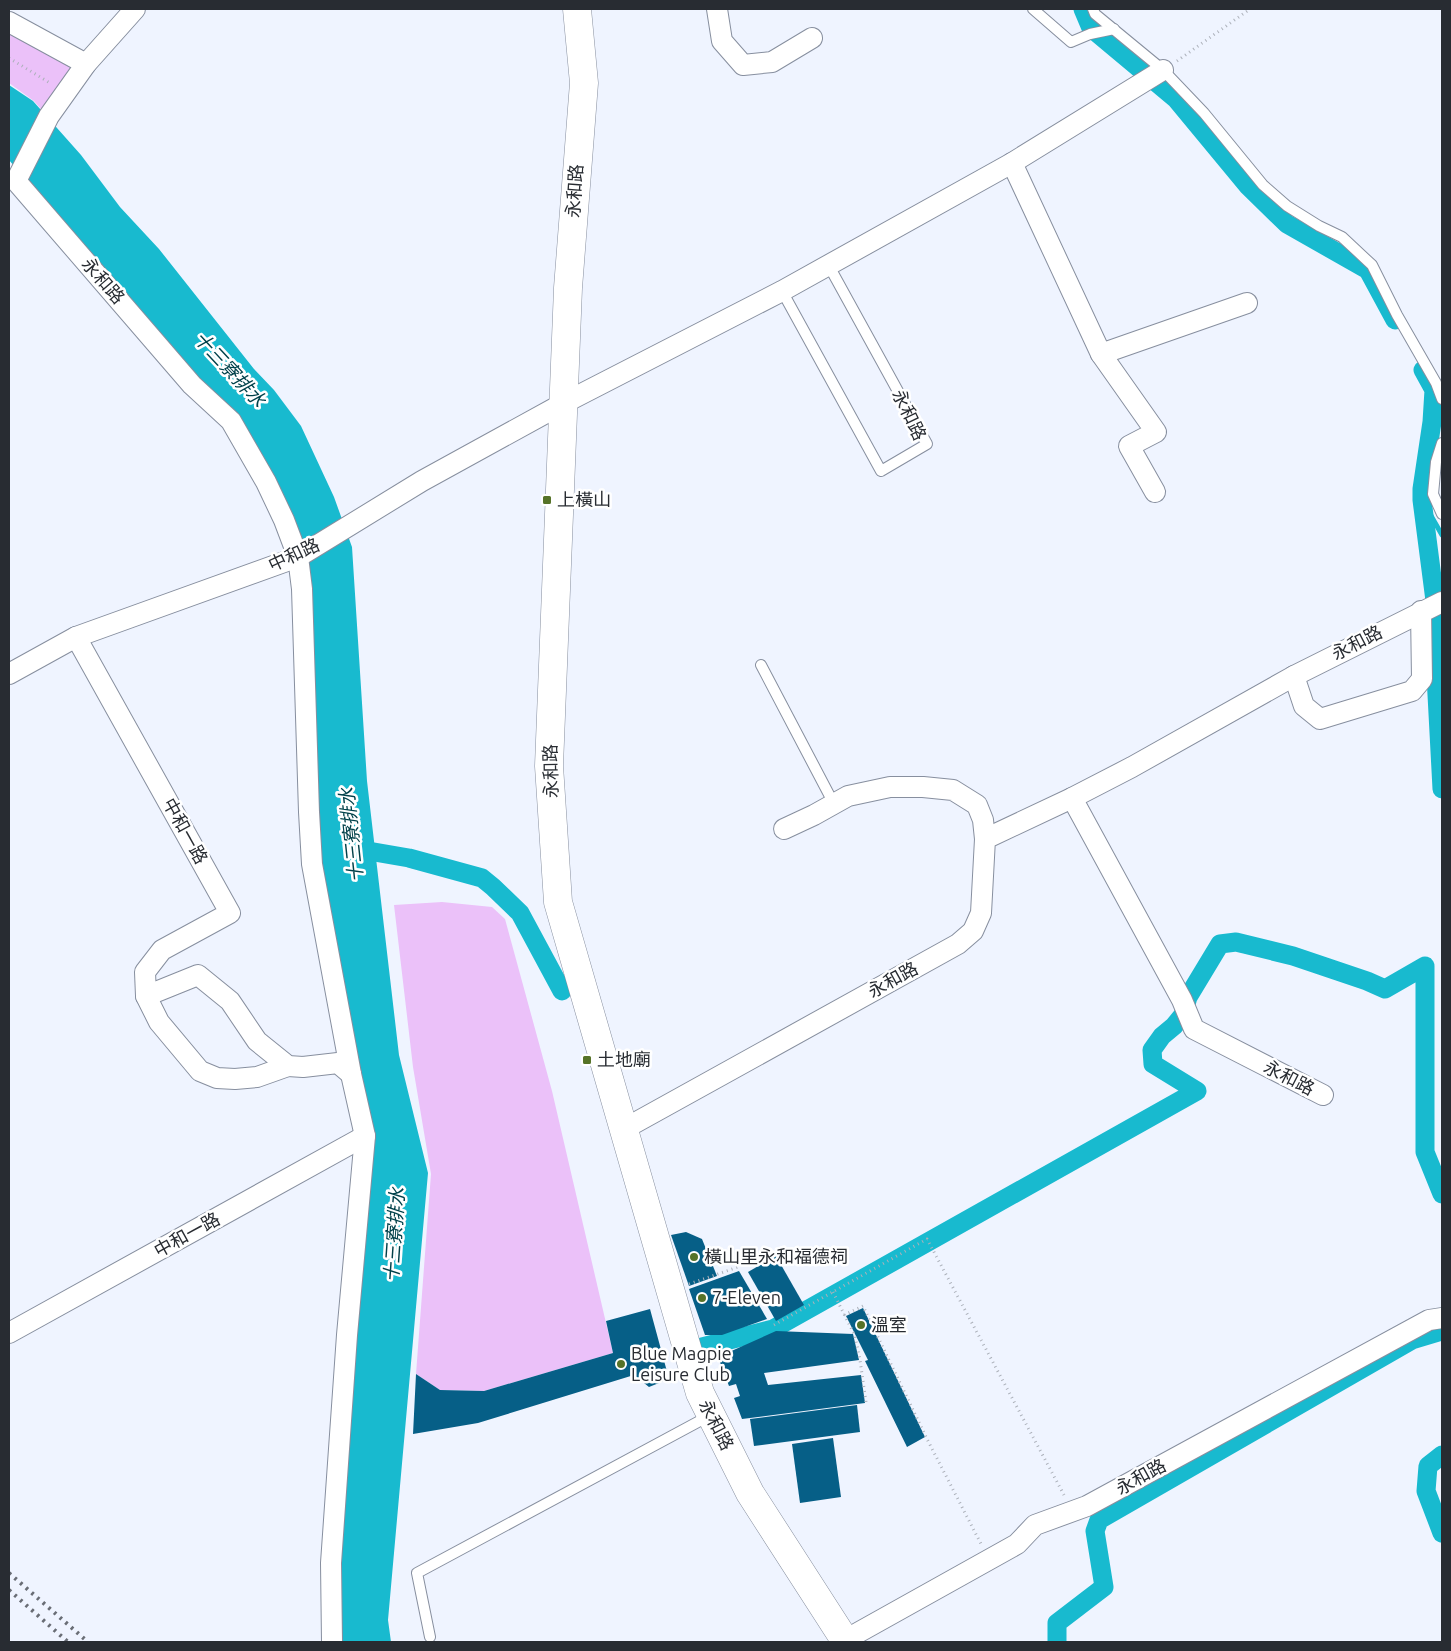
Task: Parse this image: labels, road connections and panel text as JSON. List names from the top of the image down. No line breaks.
{"streets":{"main road":["永和路"],"street":["中和路","中和一路"]},"crossings":[["永和路","中和路"],["永和路","中和一路"],["中和路","中和一路"]],"water":["十三寮排水"],"places":{"transit":["上橫山","土地廟"],"other":["橫山里永和福德祠","7-Eleven","溫室","Blue Magpie Leisure Club"]}}
